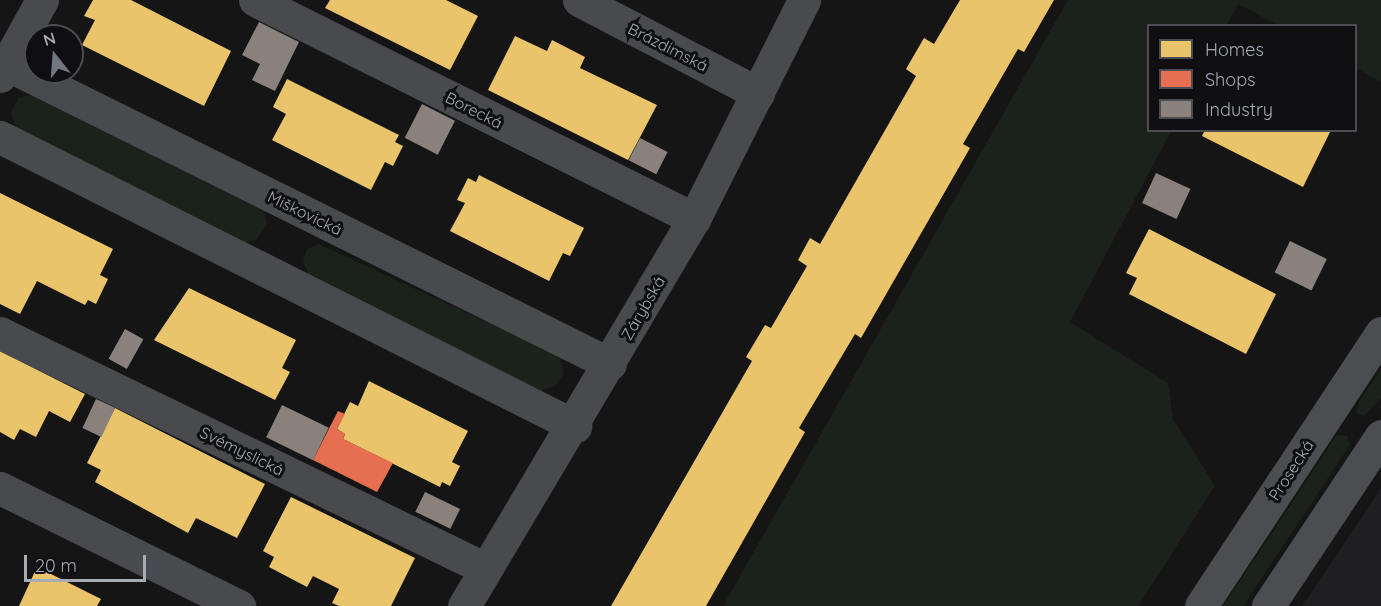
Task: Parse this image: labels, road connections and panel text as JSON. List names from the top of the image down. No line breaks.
{"streets":{"main road":["Prosecká"],"street":["Brázdimská","Borecká","Miškovická","Zárybská","Svémyslická"]},"crossings":[["Brázdimská","Zárybská"],["Borecká","Zárybská"],["Miškovická","Zárybská"],["Zárybská","Svémyslická"]],"legend":["Homes","Shops","Industry"],"scale_bar":"20 m","north":"top"}
